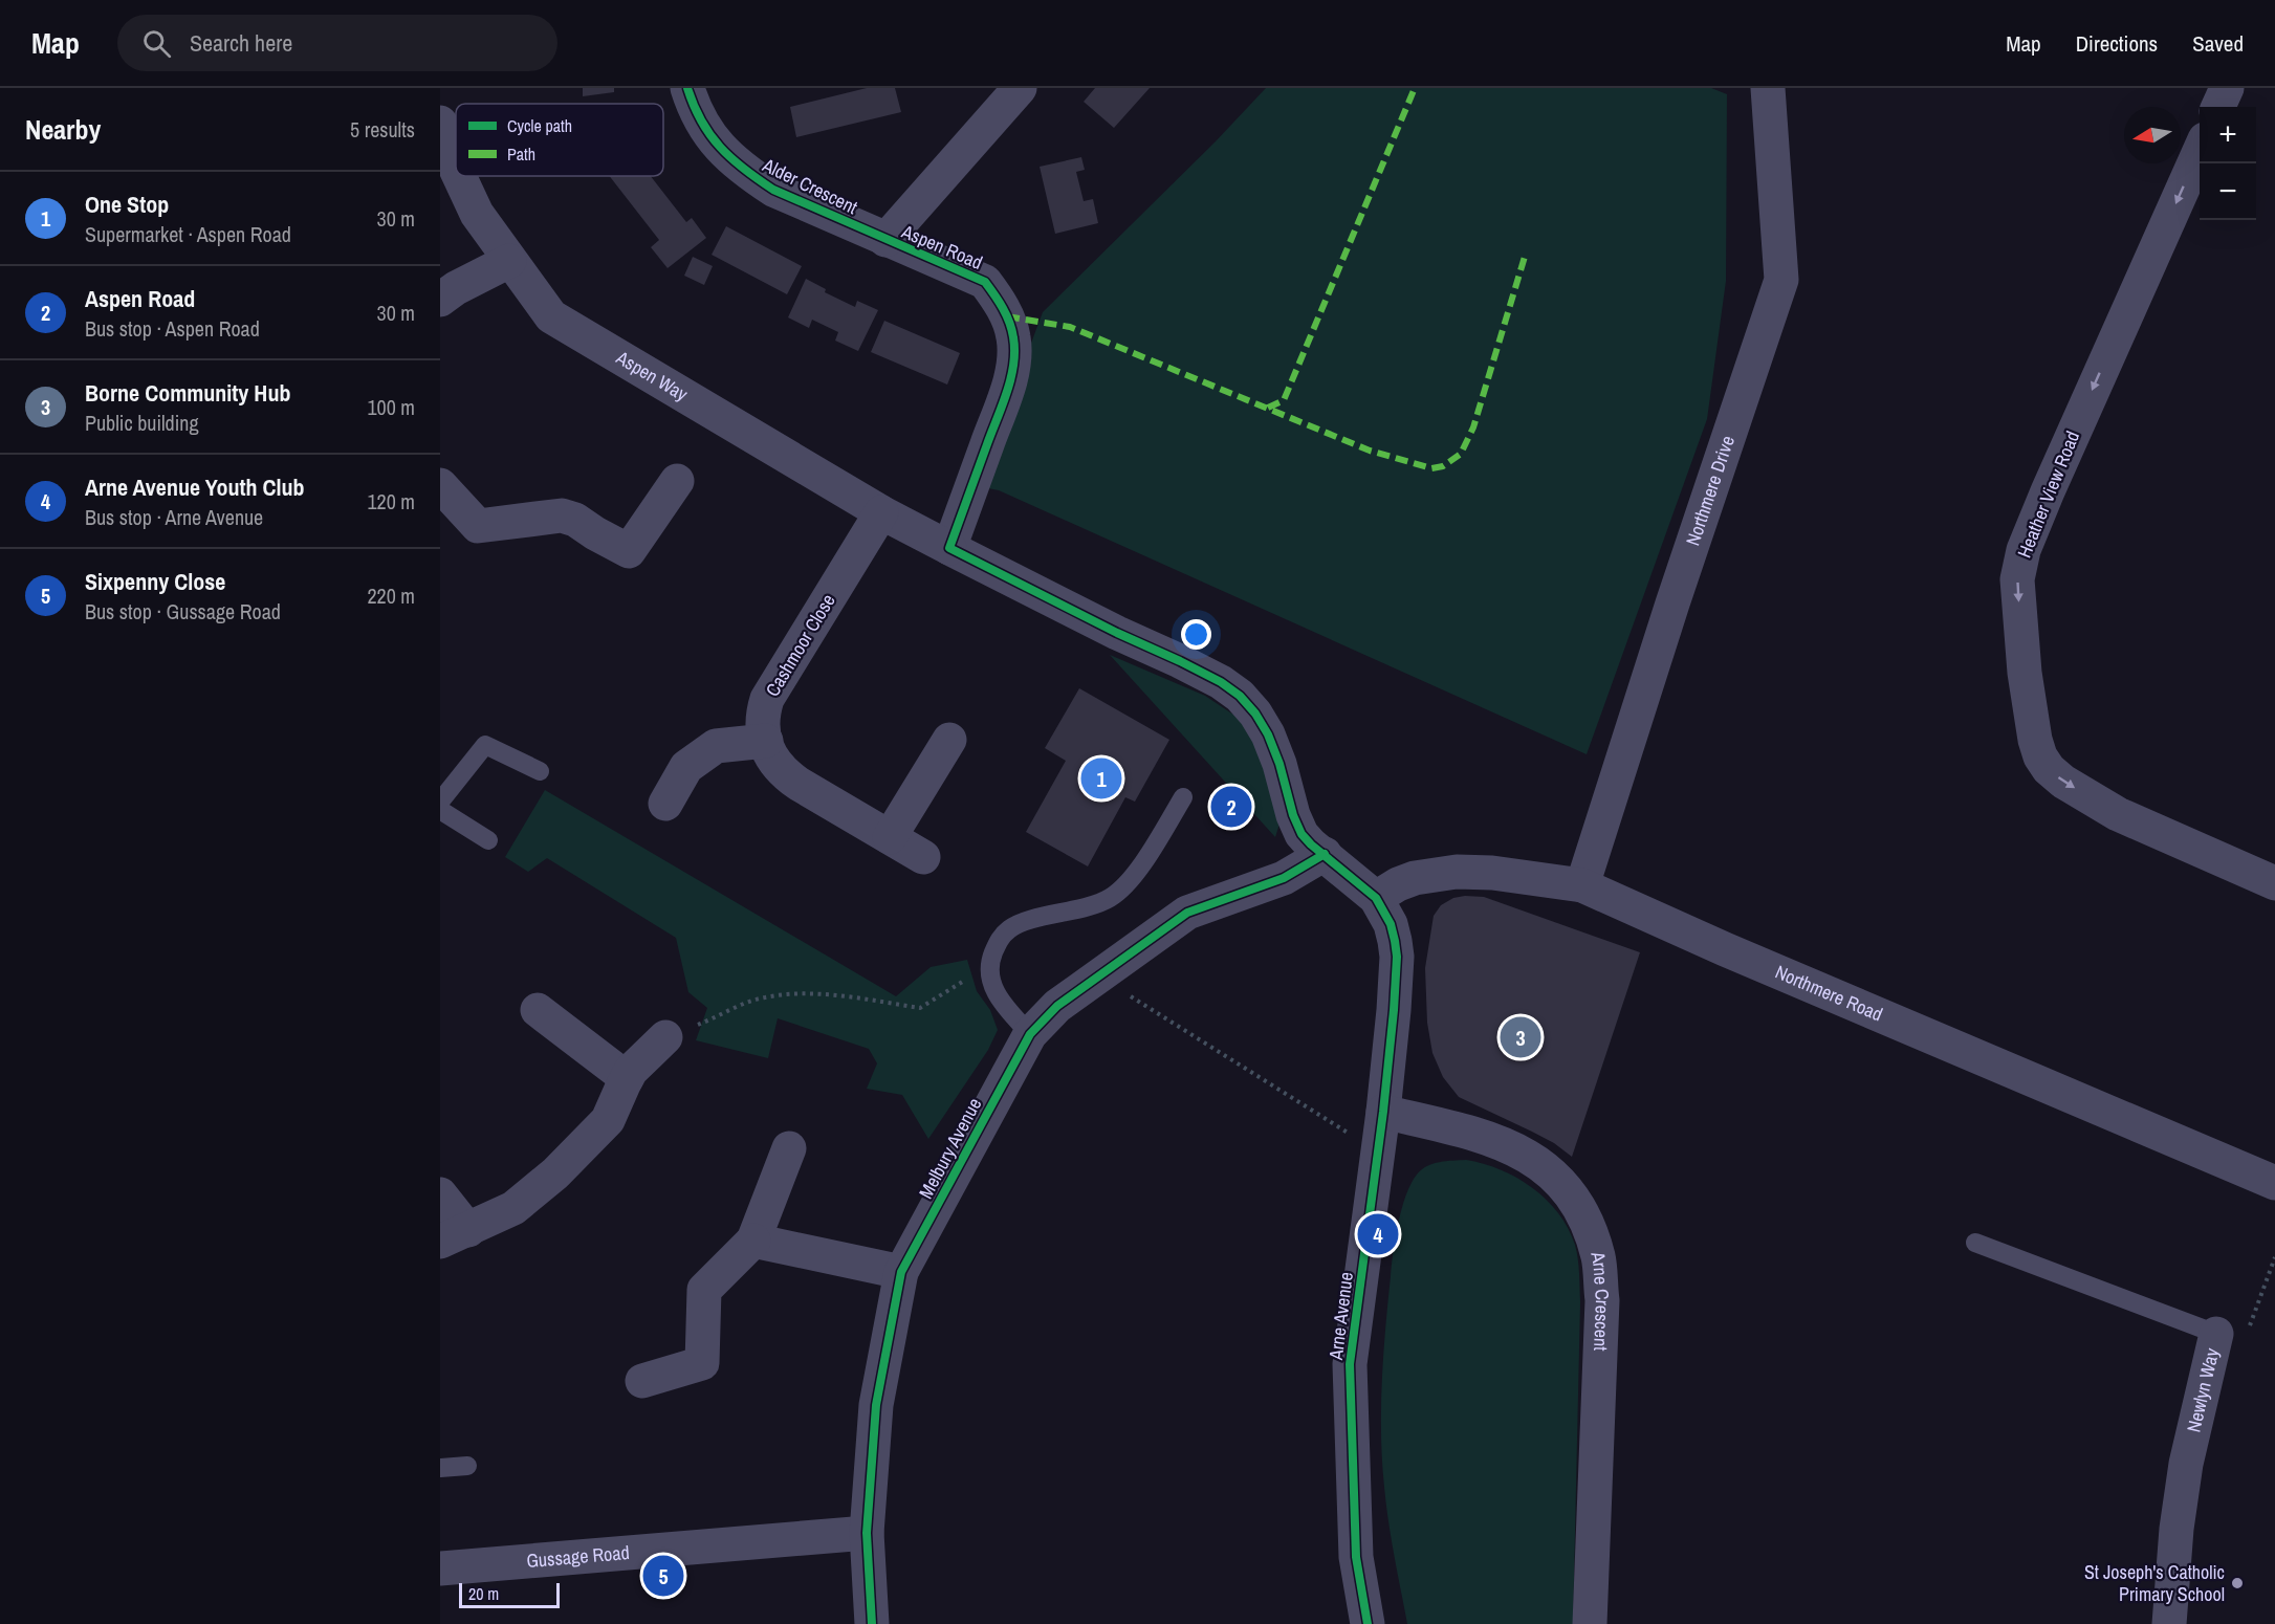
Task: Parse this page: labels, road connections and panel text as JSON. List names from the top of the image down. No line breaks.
{"streets":{"street":["Alder Crescent","Aspen Road","Aspen Way","Northmere Drive","Heather View Road","Cashmoor Close","Northmere Road","Melbury Avenue","Arne Crescent","Arne Avenue","Newlyn Way","Gussage Road"]},"crossings":[["Alder Crescent","Aspen Road"],["Aspen Road","Aspen Way"],["Aspen Way","Cashmoor Close"],["Northmere Drive","Northmere Road"],["Northmere Road","Arne Avenue"],["Melbury Avenue","Gussage Road"],["Arne Crescent","Arne Avenue"]],"one_way":["Heather View Road"],"places":["St Joseph's Catholic Primary School"],"legend":["Cycle path","Path"],"scale_bar":"20 m","north":"left","page":{"header":"Map","search":"Search here","nav":["Map","Directions","Saved"],"heading":["Nearby","5 results"],"map_buttons":["+","−"],"list":[{"mark":"1","name":"One Stop","note":"Supermarket · Aspen Road","value":"30 m"},{"mark":"2","name":"Aspen Road","note":"Bus stop · Aspen Road","value":"30 m"},{"mark":"3","name":"Borne Community Hub","note":"Public building","value":"100 m"},{"mark":"4","name":"Arne Avenue Youth Club","note":"Bus stop · Arne Avenue","value":"120 m"},{"mark":"5","name":"Sixpenny Close","note":"Bus stop · Gussage Road","value":"220 m"}],"pins":["1","2","3","4","5"],"scale":"20 m"}}
